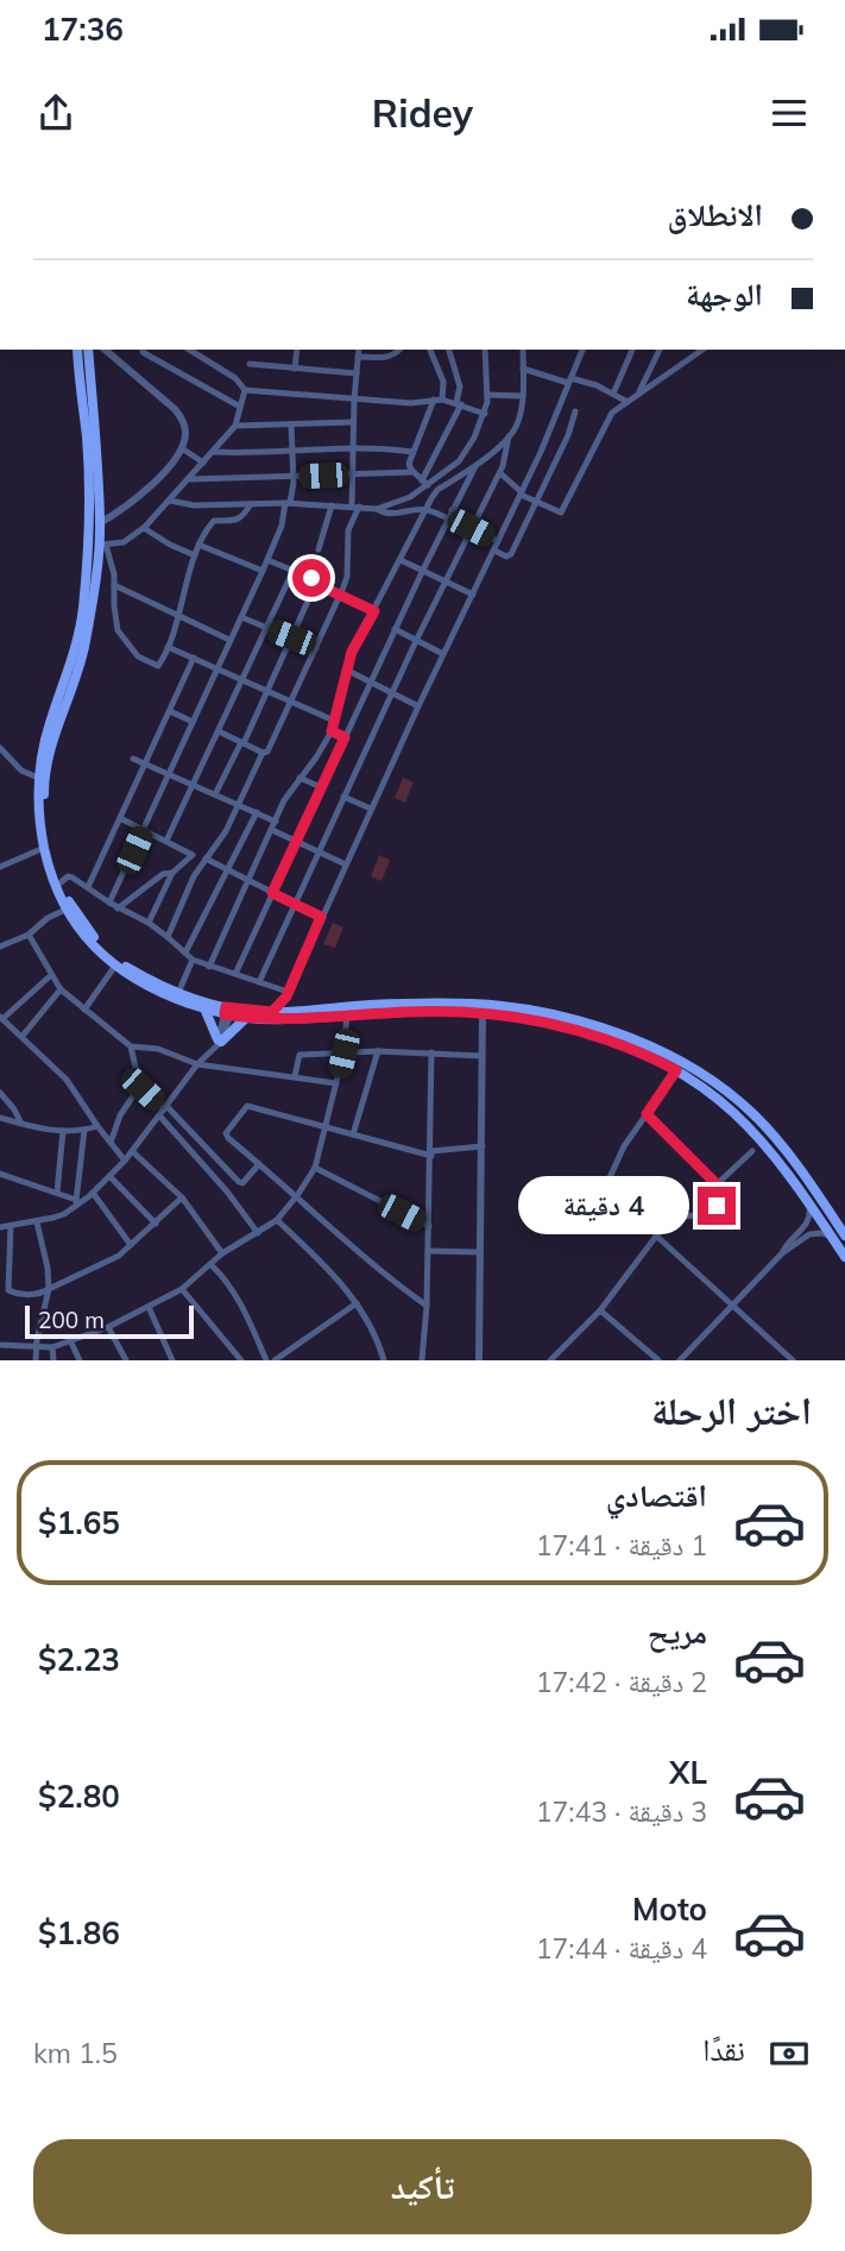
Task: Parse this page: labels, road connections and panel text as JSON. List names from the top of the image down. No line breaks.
{"scale_bar":"200 m","page":{"status":"17:36","header":"Ridey","banner":["الانطلاق","الوجهة"],"bubble":"4 دقيقة","scale":"200 m","heading":"اختر الرحلة","list":[{"name":"اقتصادي","note":"1 دقيقة · 17:41","value":"$1.65"},{"name":"مريح","note":"2 دقيقة · 17:42","value":"$2.23"},{"name":"XL","note":"3 دقيقة · 17:43","value":"$2.80"},{"name":"Moto","note":"4 دقيقة · 17:44","value":"$1.86"}],"pay":["نقدًا","1.5 km"],"buttons":"تأكيد"}}
